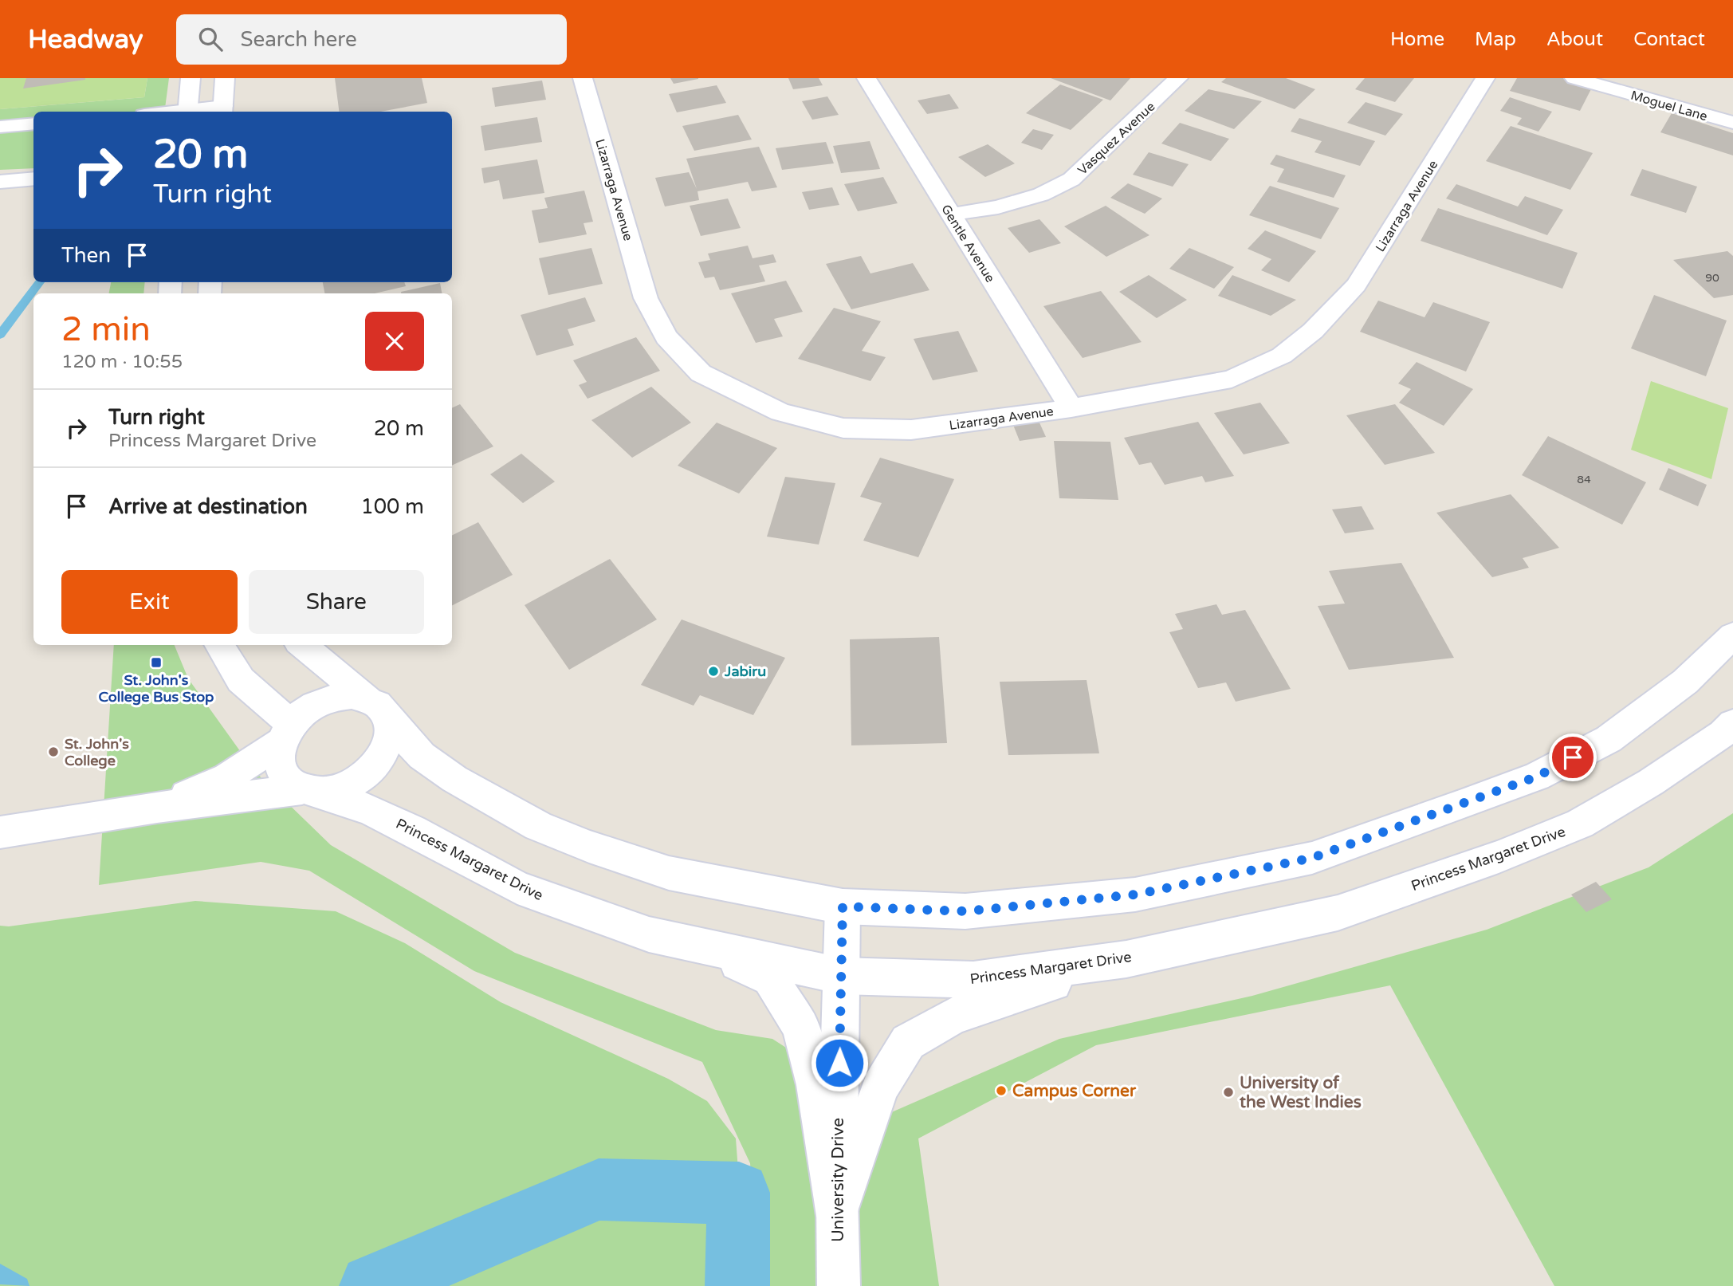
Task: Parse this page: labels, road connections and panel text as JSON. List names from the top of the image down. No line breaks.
{"streets":{"street":["Moguel Lane","Vasquez Avenue","Lizarraga Avenue","Gentle Avenue","Princess Margaret Drive","University Drive"]},"crossings":[["Vasquez Avenue","Gentle Avenue"],["Lizarraga Avenue","Gentle Avenue"],["Princess Margaret Drive","University Drive"]],"places":{"transit":["St. John's College Bus Stop"],"other":["Jabiru","St. John's College","Campus Corner","University of the West Indies"]},"house_numbers":["90","84"],"page":{"header":"Headway","search":"Search here","nav":["Home","Map","About","Contact"],"turn":["20 m","Turn right"],"then":"Then","heading":["2 min","120 m · 10:55"],"list":[{"name":"Turn right","note":"Princess Margaret Drive","value":"20 m"},{"name":"Arrive at destination","value":"100 m"}],"buttons":["Exit","Share"]}}
